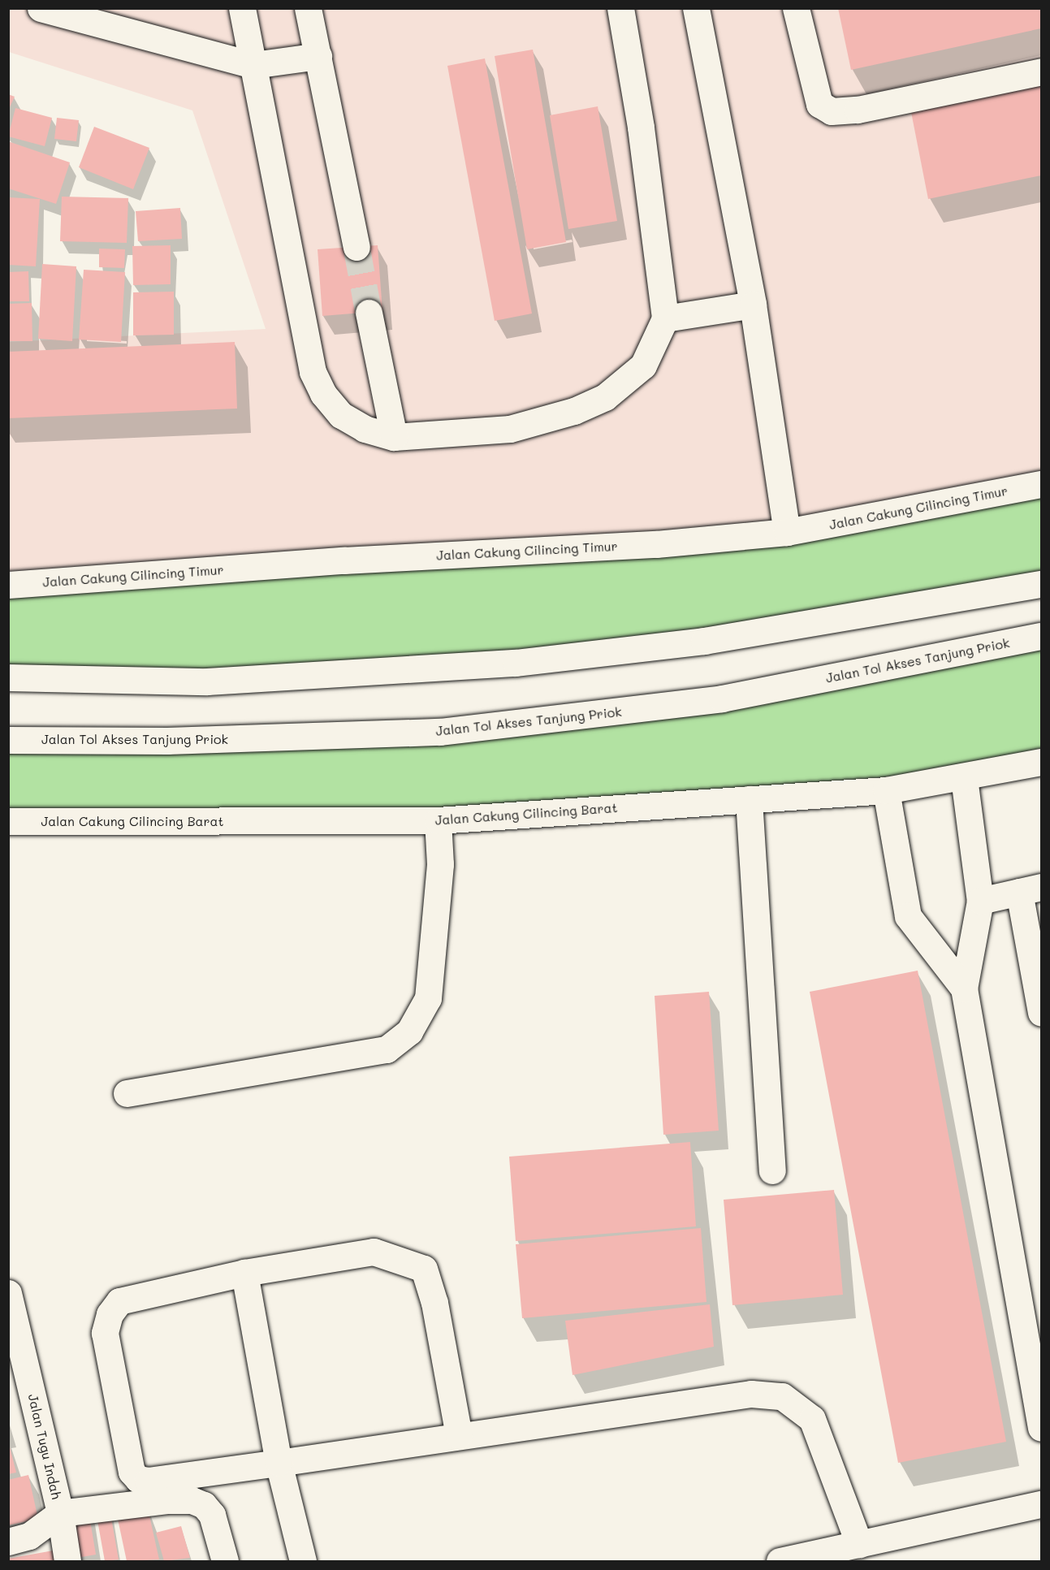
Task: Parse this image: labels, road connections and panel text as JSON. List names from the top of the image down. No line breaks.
{"streets":{"main road":["Jalan Cakung Cilincing Timur","Jalan Tol Akses Tanjung Priok","Jalan Cakung Cilincing Barat","Jalan Tugu Indah"]}}
